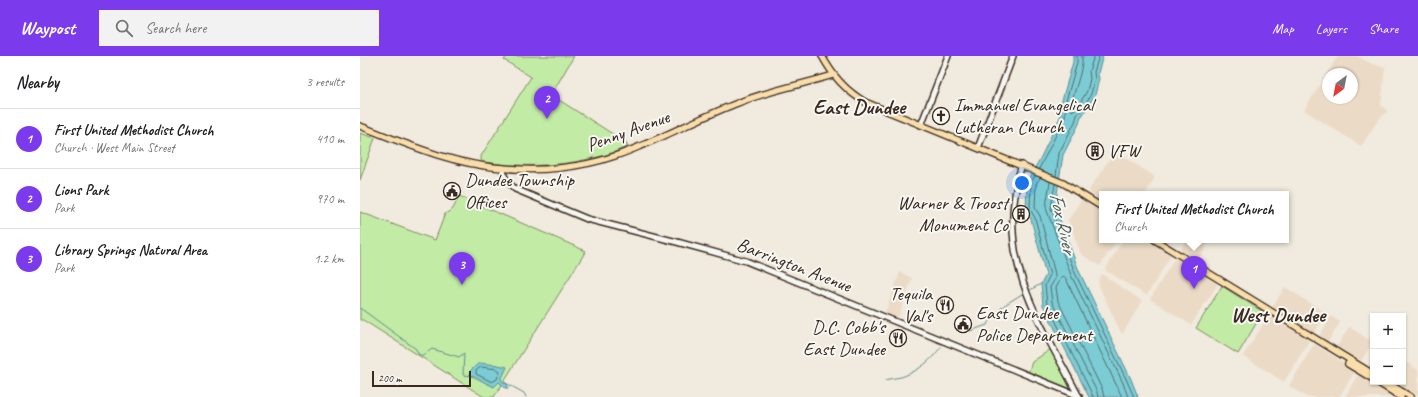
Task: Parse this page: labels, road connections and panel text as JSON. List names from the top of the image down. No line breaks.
{"streets":{"main road":["Penny Avenue"],"street":["Barrington Avenue"]},"crossings":[["Penny Avenue","Barrington Avenue"]],"districts":["East Dundee","West Dundee"],"water":["Fox River"],"places":{"church":["Immanuel Evangelical Lutheran Church"],"building":["VFW","Warner & Troost Monument Co"],"public building":["Dundee Township Offices","East Dundee Police Department"],"restaurant":["Tequila Val's","D.C. Cobb's East Dundee"]},"scale_bar":"200 m","north":"bottom left","page":{"header":"Waypost","search":"Search here","nav":["Map","Layers","Share"],"heading":["Nearby","3 results"],"pins":["2","3","1"],"list":[{"mark":"1","name":"First United Methodist Church","note":"Church · West Main Street","value":"410 m"},{"mark":"2","name":"Lions Park","note":"Park","value":"970 m"},{"mark":"3","name":"Library Springs Natural Area","note":"Park","value":"1.2 km"}],"popup":["First United Methodist Church","Church"],"map_buttons":["+","−"],"scale":"200 m"}}
